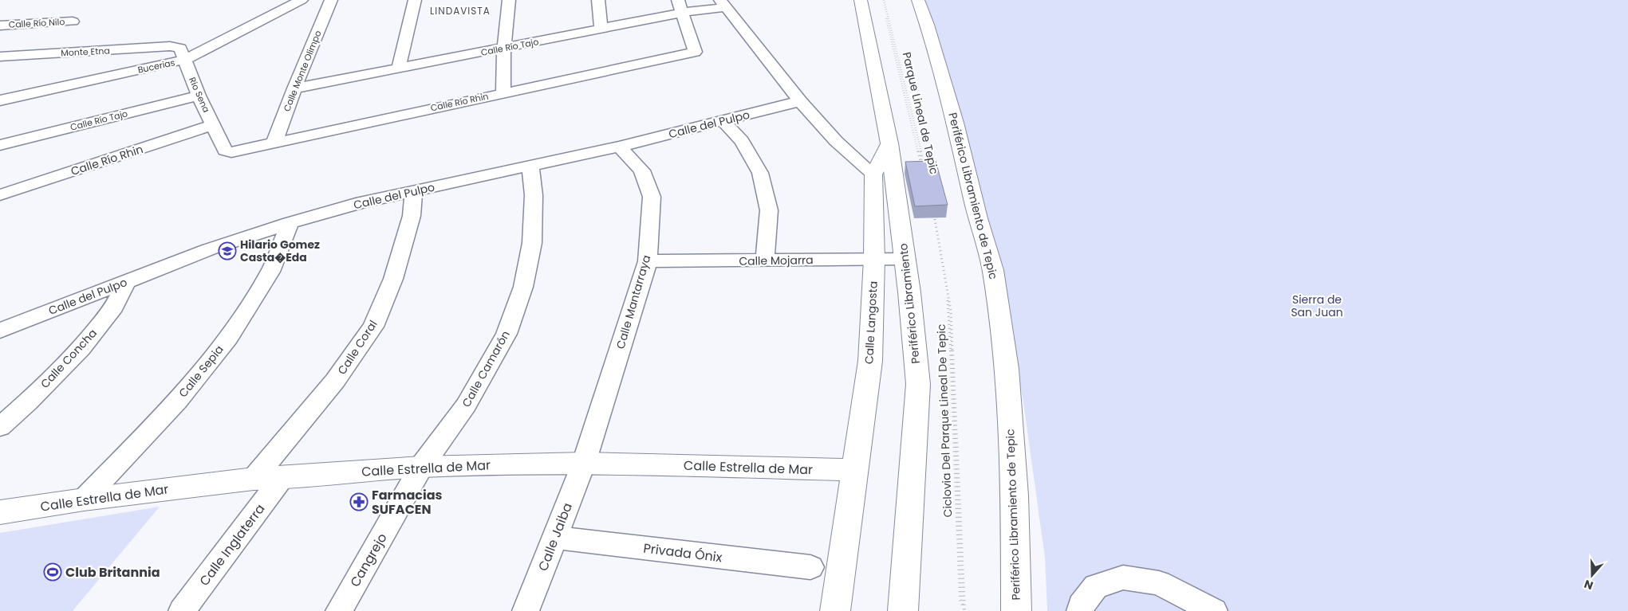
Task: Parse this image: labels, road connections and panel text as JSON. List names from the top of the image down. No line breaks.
{"streets":{"main road":["Periférico Libramiento de Tepic","Periférico Libramiento","Calle Langosta","Calle Estrella de Mar"],"street":["Calle Río Nilo","Calle Río Tajo","Monte Etna","Bucerias","Calle Monte Olimpo","Río Sena","Calle Río Rhin","Calle del Pulpo","Calle Mojarra","Calle Mantarraya","Calle Coral","Calle Concha","Calle Camarón","Calle Sepia","Calle Jaiba","Calle Inglaterra","Privada Ónix","Cangrejo"],"path":["Ciclovia Del Parque Lineal De Tepic"]},"crossings":[["Calle Río Tajo","Calle Monte Olimpo"],["Calle Río Tajo","Río Sena"],["Calle Río Tajo","Calle Río Rhin"],["Monte Etna","Río Sena"],["Bucerias","Río Sena"],["Calle Monte Olimpo","Calle Río Rhin"],["Río Sena","Calle Río Rhin"],["Calle del Pulpo","Calle Mantarraya"],["Calle del Pulpo","Calle Coral"],["Calle del Pulpo","Calle Concha"],["Calle del Pulpo","Calle Camarón"],["Calle del Pulpo","Calle Sepia"],["Calle Mojarra","Calle Mantarraya"],["Calle Mojarra","Periférico Libramiento"],["Calle Mojarra","Calle Langosta"],["Calle Mantarraya","Calle Estrella de Mar"],["Calle Mantarraya","Calle Jaiba"],["Periférico Libramiento","Calle Langosta"],["Calle Langosta","Calle Estrella de Mar"],["Calle Coral","Calle Estrella de Mar"],["Calle Camarón","Calle Estrella de Mar"],["Calle Camarón","Cangrejo"],["Calle Sepia","Calle Estrella de Mar"],["Calle Estrella de Mar","Calle Jaiba"],["Calle Estrella de Mar","Calle Inglaterra"],["Calle Estrella de Mar","Cangrejo"],["Calle Jaiba","Privada Ónix"]],"districts":["LINDAVISTA"],"parks":["Sierra de San Juan"],"places":{"school or university":["Hilario Gomez Casta�Eda"],"pharmacy":["Farmacias SUFACEN"],"sports":["Club Britannia"]},"north":"bottom"}
